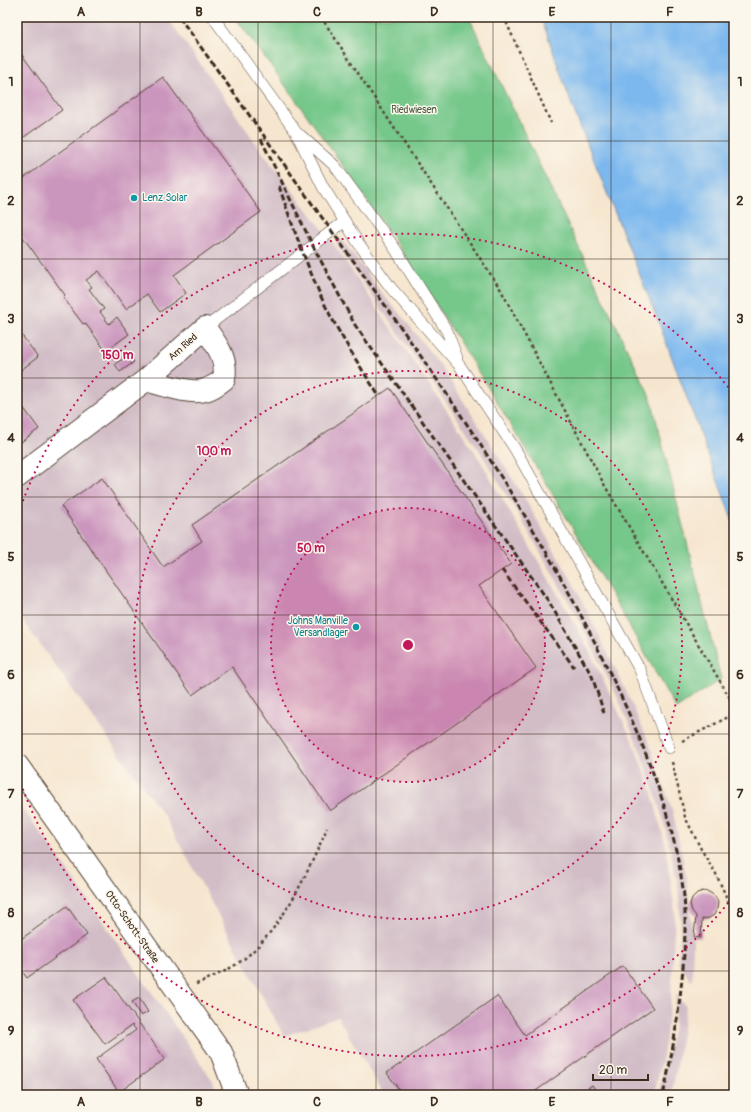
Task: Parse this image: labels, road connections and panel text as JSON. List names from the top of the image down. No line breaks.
{"streets":{"street":["Am Ried","Otto-Schott-Straße"]},"parks":["Riedwiesen"],"places":["Lenz Solar","Johns Manville Versandlager"],"scale_bar":"20 m","grid":{"columns":["A","B","C","D","E","F"],"rows":["1","2","3","4","5","6","7","8","9"]},"rings":["150 m","100 m","50 m"]}
